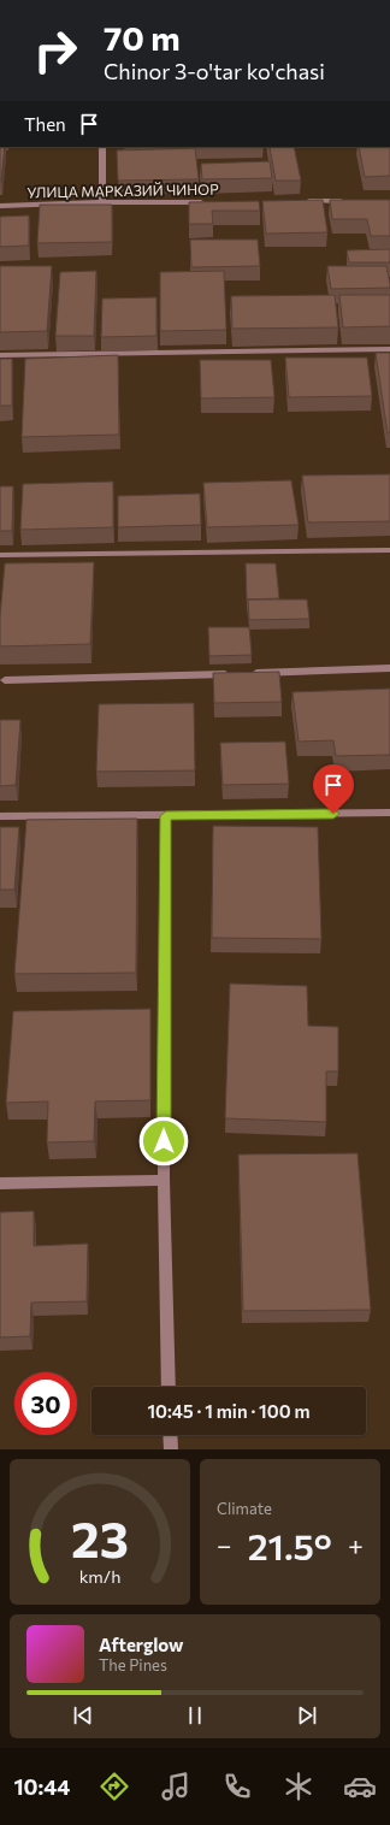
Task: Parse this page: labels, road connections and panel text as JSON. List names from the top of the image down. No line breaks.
{"streets":{"street":["УЛИЦА МАРКАЗИЙ ЧИНОР"]},"page":{"turn":["70 m","Chinor 3-o'tar ko'chasi"],"then":"Then","limit":"30","trip":"10:45 · 1 min · 100 m","tile":"Climate","heat":["−","21.5°","+"],"song":["Afterglow","The Pines"],"tabs":"10:44","gauge":["23","km/h"]}}
